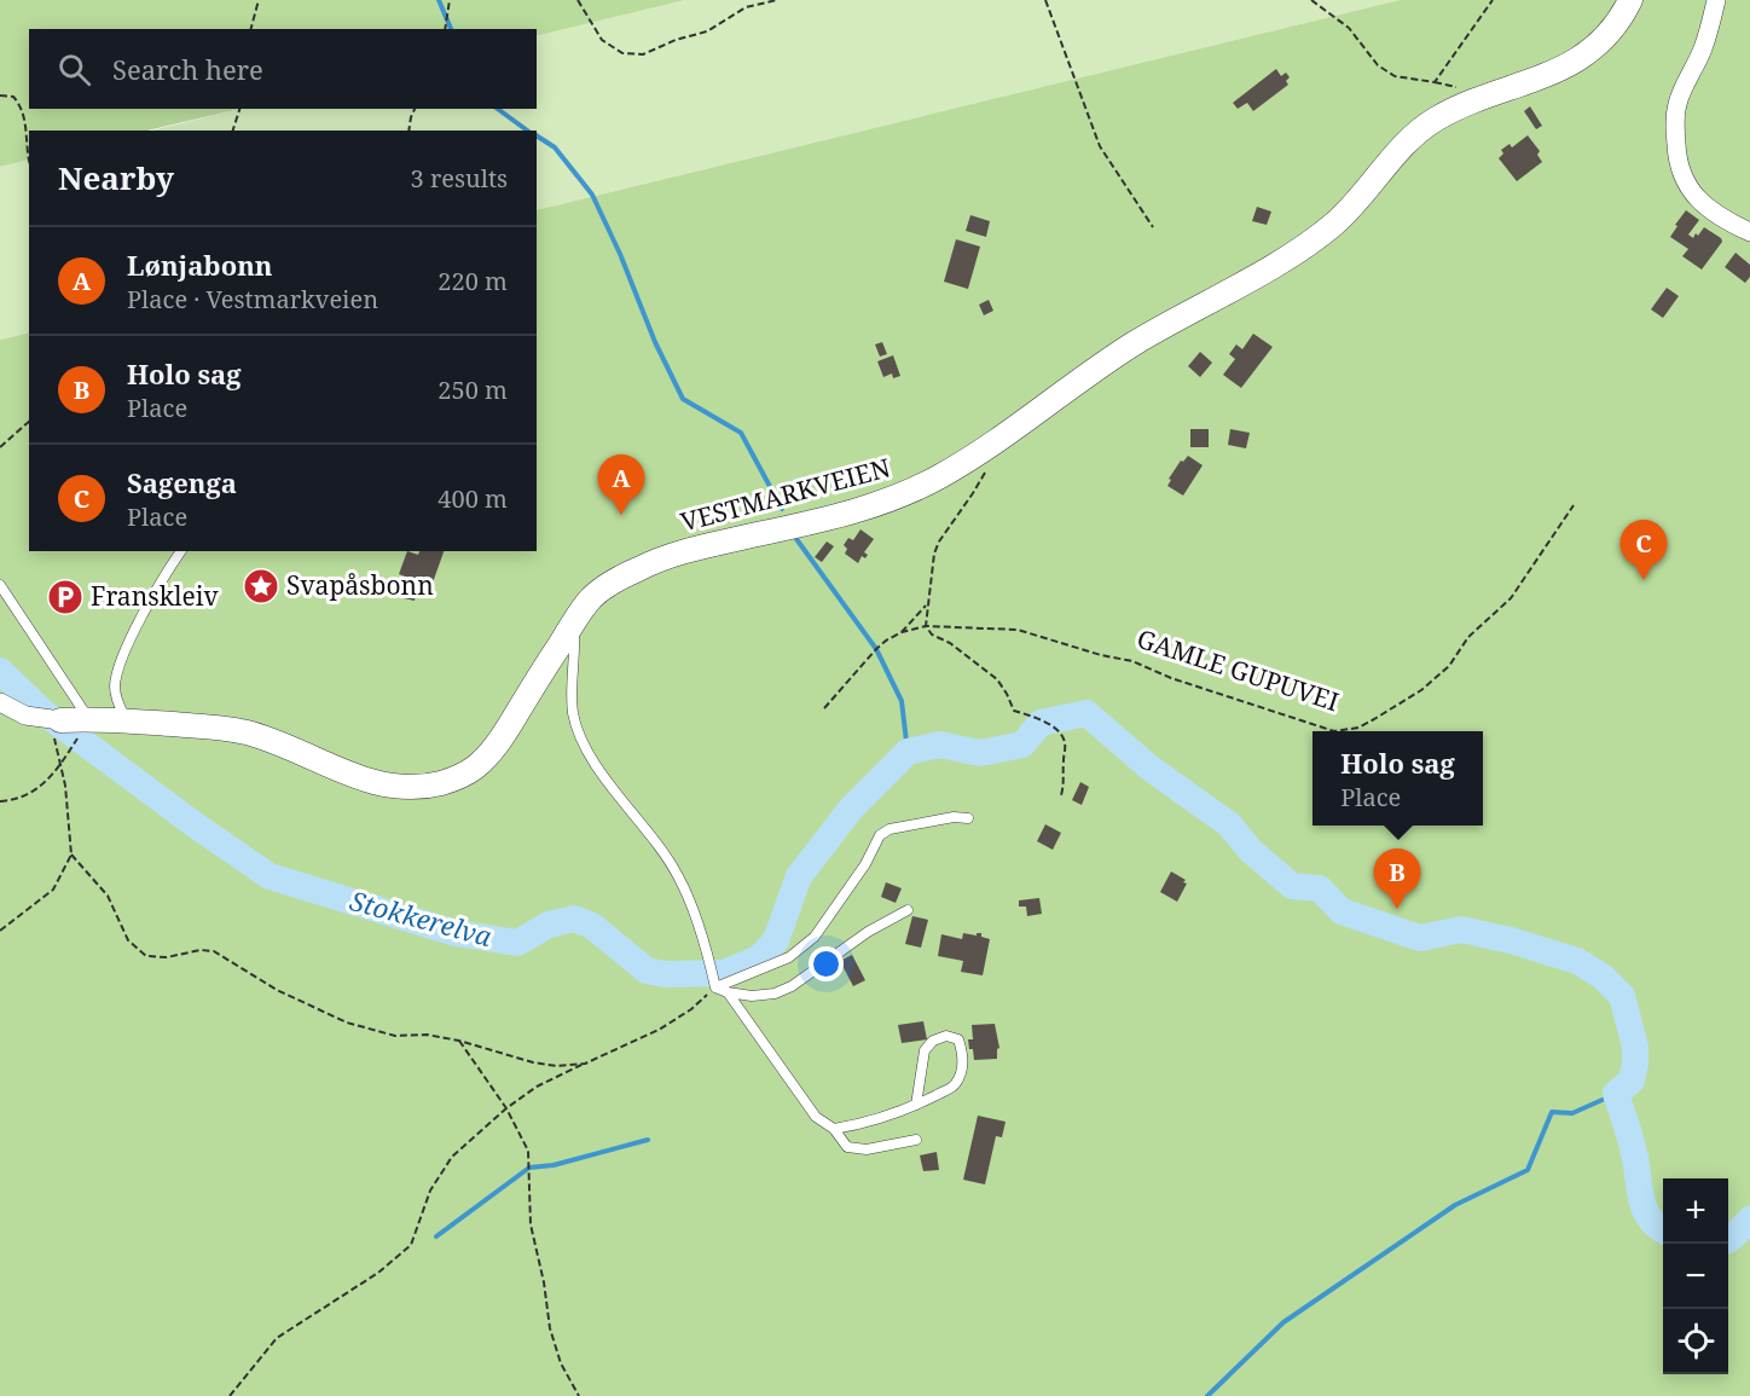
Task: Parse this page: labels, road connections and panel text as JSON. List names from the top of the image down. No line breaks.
{"streets":{"street":["VESTMARKVEIEN"],"path":["GAMLE GUPUVEI"]},"water":["Stokkerelva"],"places":{"place":["Svapåsbonn"],"parking":["Franskleiv"]},"page":{"search":"Search here","heading":["Nearby","3 results"],"list":[{"mark":"A","name":"Lønjabonn","note":"Place · Vestmarkveien","value":"220 m"},{"mark":"B","name":"Holo sag","note":"Place","value":"250 m"},{"mark":"C","name":"Sagenga","note":"Place","value":"400 m"}],"pins":["A","C","B"],"popup":["Holo sag","Place"],"map_buttons":["+","−"]}}
